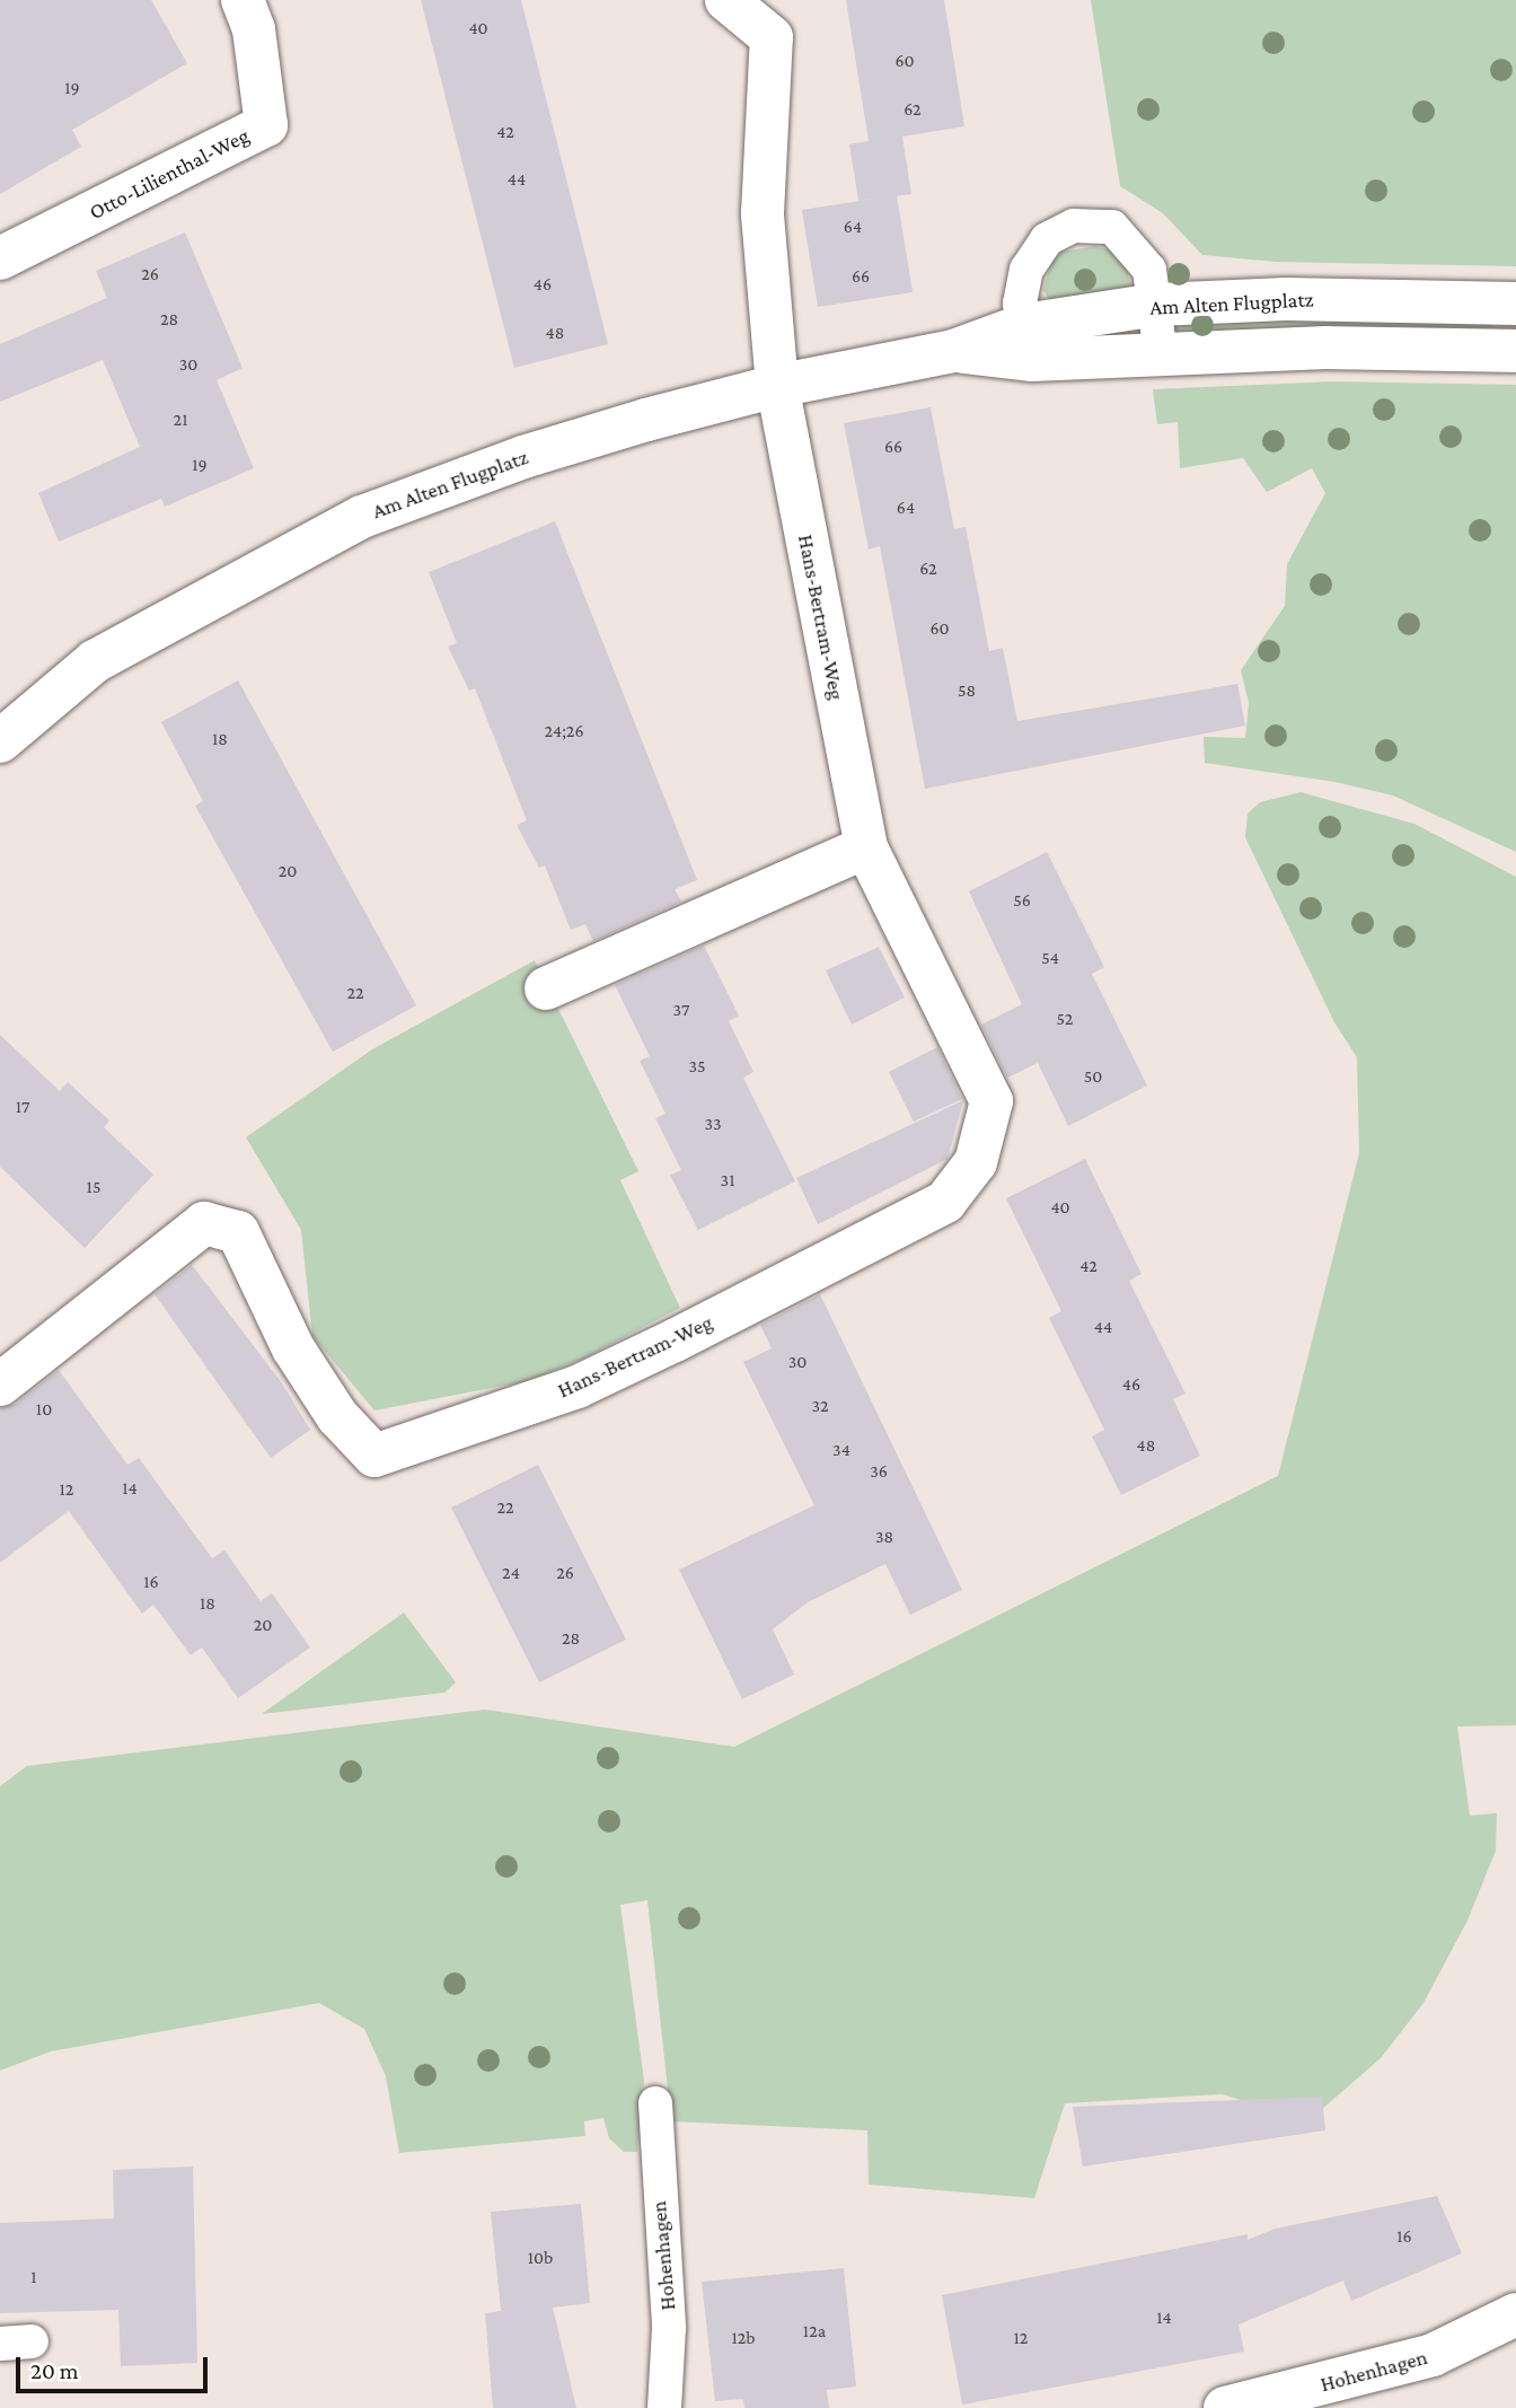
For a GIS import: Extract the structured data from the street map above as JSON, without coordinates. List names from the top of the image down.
{
  "streets": {
    "street": [
      "Otto-Lilienthal-Weg",
      "Am Alten Flugplatz",
      "Hans-Bertram-Weg",
      "Hohenhagen"
    ]
  },
  "crossings": [
    ["Am Alten Flugplatz", "Hans-Bertram-Weg"]
  ],
  "house_numbers": [
    "40",
    "60",
    "19",
    "62",
    "42",
    "44",
    "64",
    "26",
    "66",
    "46",
    "28",
    "48",
    "30",
    "21",
    "66",
    "19",
    "64",
    "62",
    "60",
    "58",
    "24;26",
    "18",
    "20",
    "56",
    "54",
    "22",
    "37",
    "52",
    "35",
    "50",
    "17",
    "33",
    "31",
    "15",
    "40",
    "42",
    "44",
    "30",
    "46",
    "32",
    "10",
    "48",
    "34",
    "36",
    "14",
    "12",
    "22",
    "38",
    "24",
    "26",
    "16",
    "18",
    "20",
    "28",
    "16",
    "10b",
    "1",
    "14",
    "12a",
    "12b",
    "12"
  ],
  "scale_bar": "20 m"
}
